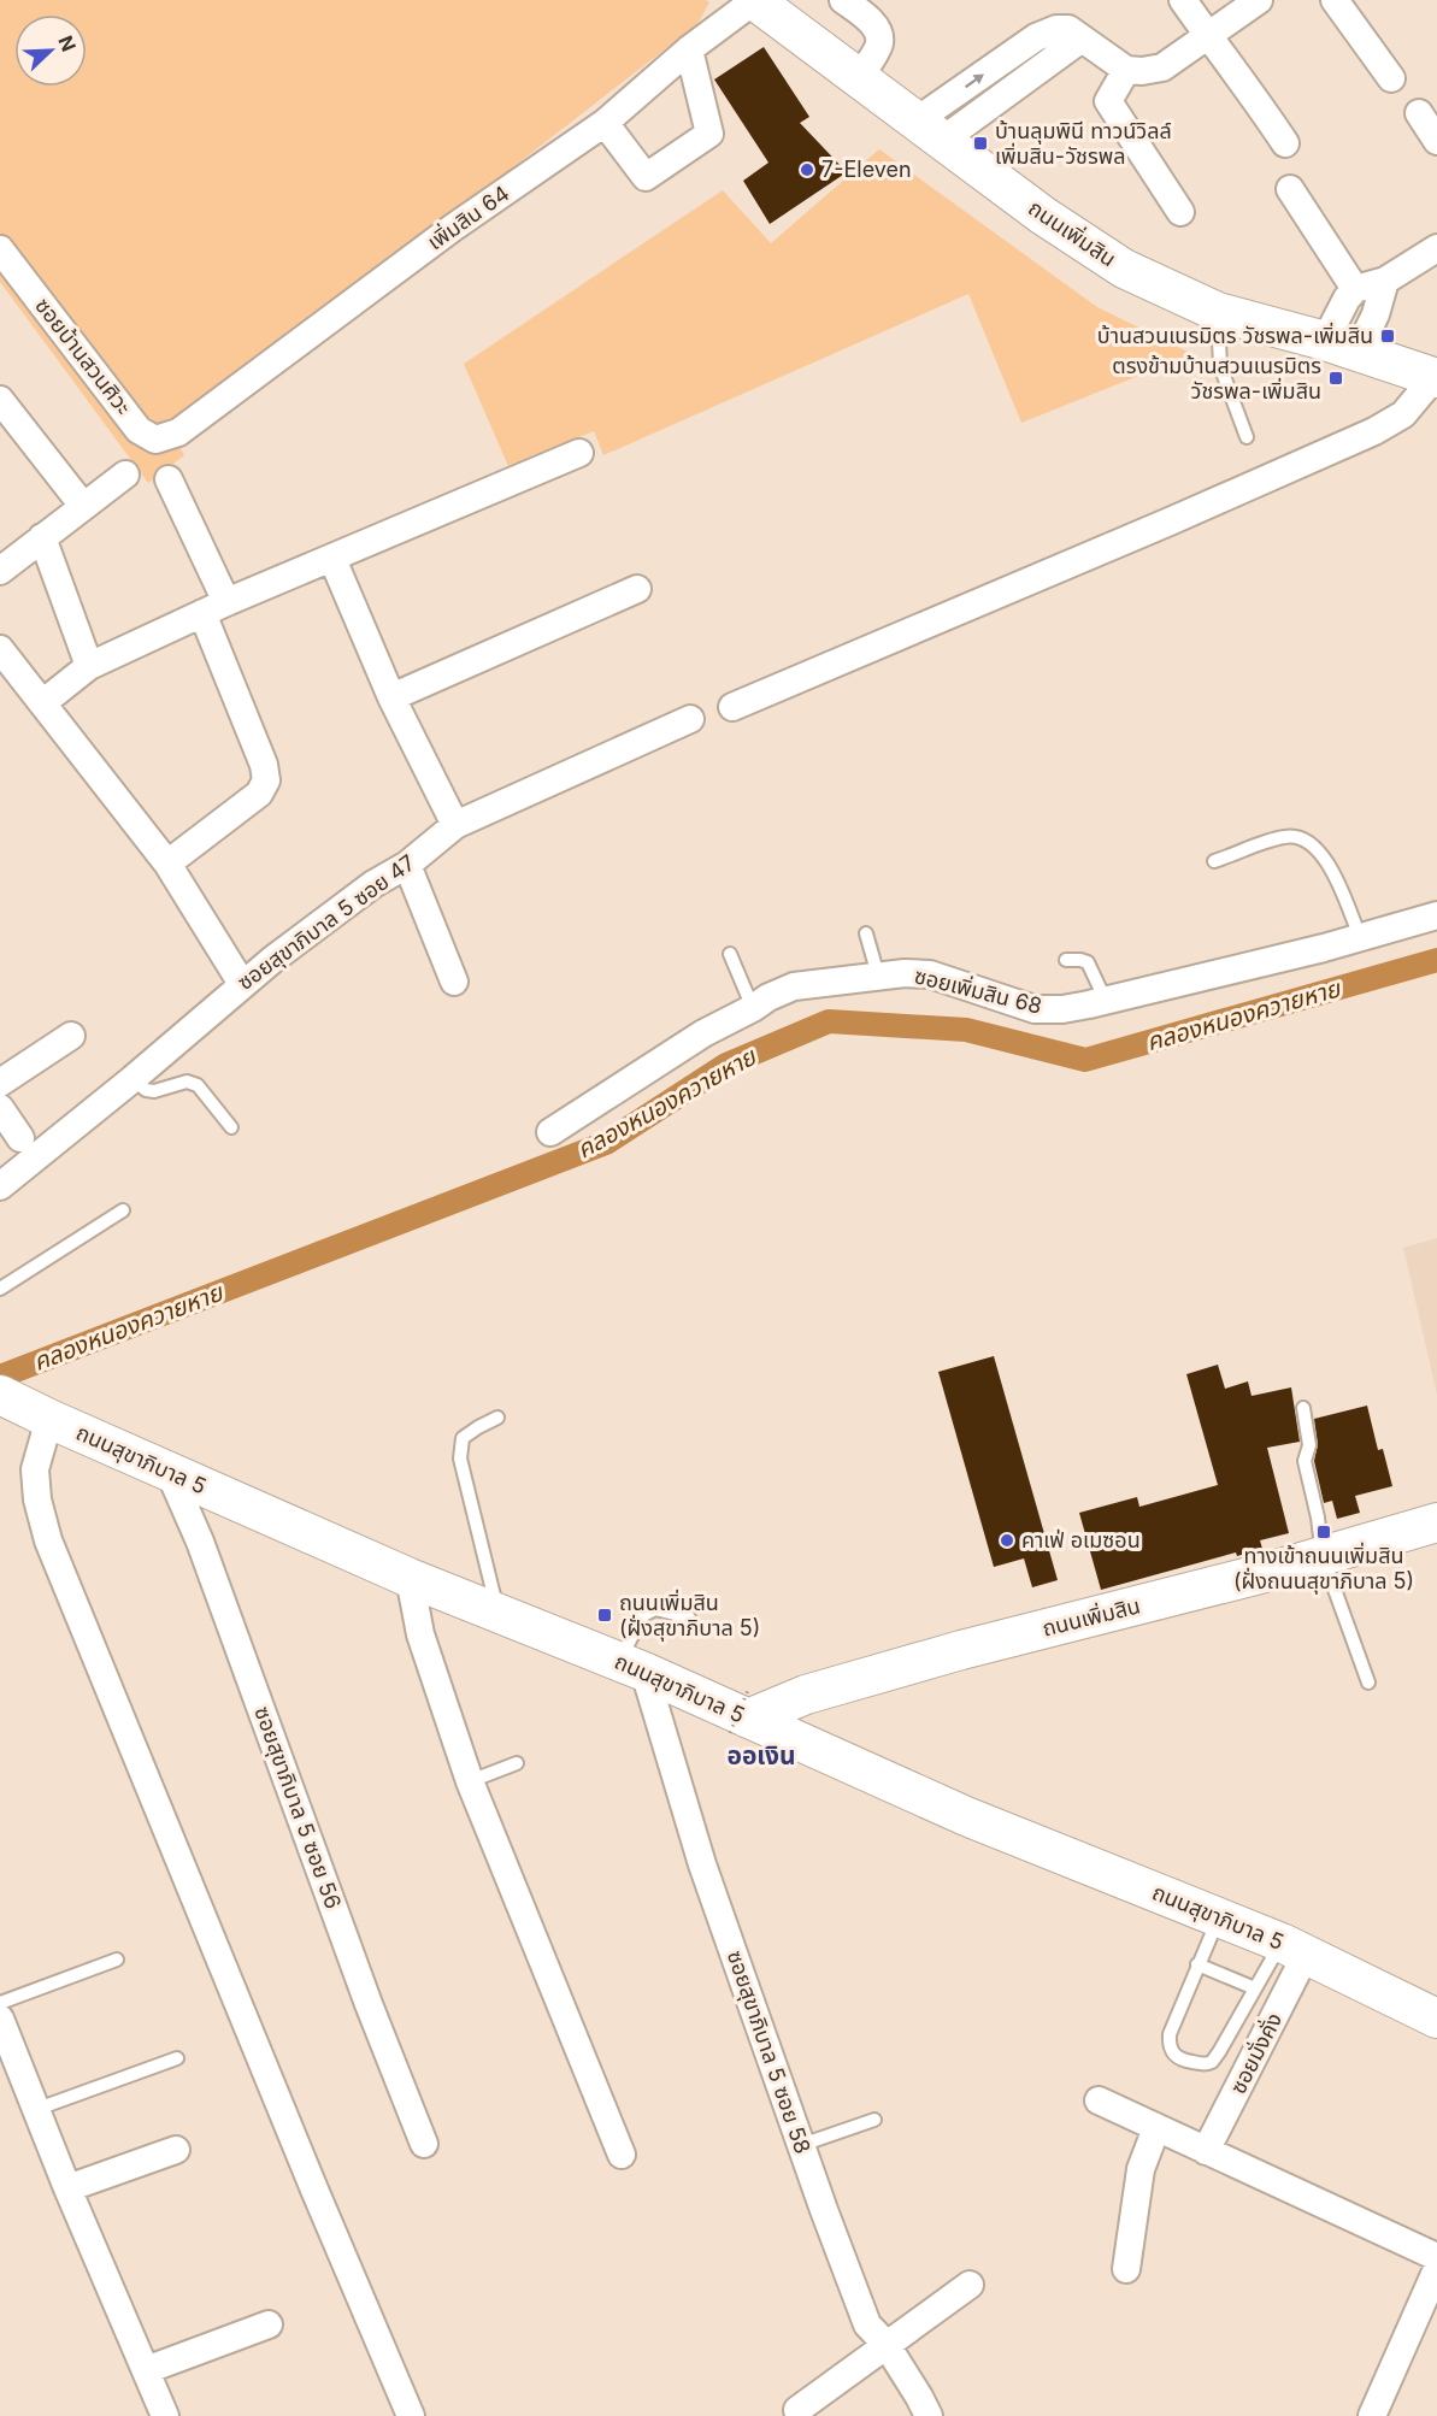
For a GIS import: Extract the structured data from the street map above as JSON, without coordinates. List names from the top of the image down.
{
  "streets": {
    "main road": ["ถนนเพิ่มสิน", "ถนนสุขาภิบาล 5"],
    "street": [
      "เพิ่มสิน 64",
      "ซอยบ้านสวนศิวะ",
      "ซอยสุขาภิบาล 5 ซอย 47",
      "ซอยเพิ่มสิน 68",
      "ซอยสุขาภิบาล 5 ซอย 56",
      "ซอยสุขาภิบาล 5 ซอย 58",
      "ซอยมั่งคั่ง"
    ]
  },
  "crossings": [
    ["เพิ่มสิน 64", "ถนนเพิ่มสิน"],
    ["เพิ่มสิน 64", "ซอยบ้านสวนศิวะ"],
    ["ถนนเพิ่มสิน", "ถนนสุขาภิบาล 5"],
    ["ถนนสุขาภิบาล 5", "ซอยสุขาภิบาล 5 ซอย 56"],
    ["ถนนสุขาภิบาล 5", "ซอยสุขาภิบาล 5 ซอย 58"],
    ["ถนนสุขาภิบาล 5", "ซอยมั่งคั่ง"]
  ],
  "districts": ["ออเงิน"],
  "water": ["คลองหนองควายหาย"],
  "places": {
    "transit": [
      "บ้านลุมพินี ทาวน์วิลล์ เพิ่มสิน-วัชรพล",
      "บ้านสวนเนรมิตร วัชรพล-เพิ่มสิน",
      "ตรงข้ามบ้านสวนเนรมิตร วัชรพล-เพิ่มสิน",
      "ทางเข้าถนนเพิ่มสิน (ฝั่งถนนสุขาภิบาล 5)",
      "ถนนเพิ่มสิน (ฝั่งสุขาภิบาล 5)"
    ],
    "other": ["7-Eleven", "คาเฟ่ อเมซอน"]
  },
  "north": "top right"
}
